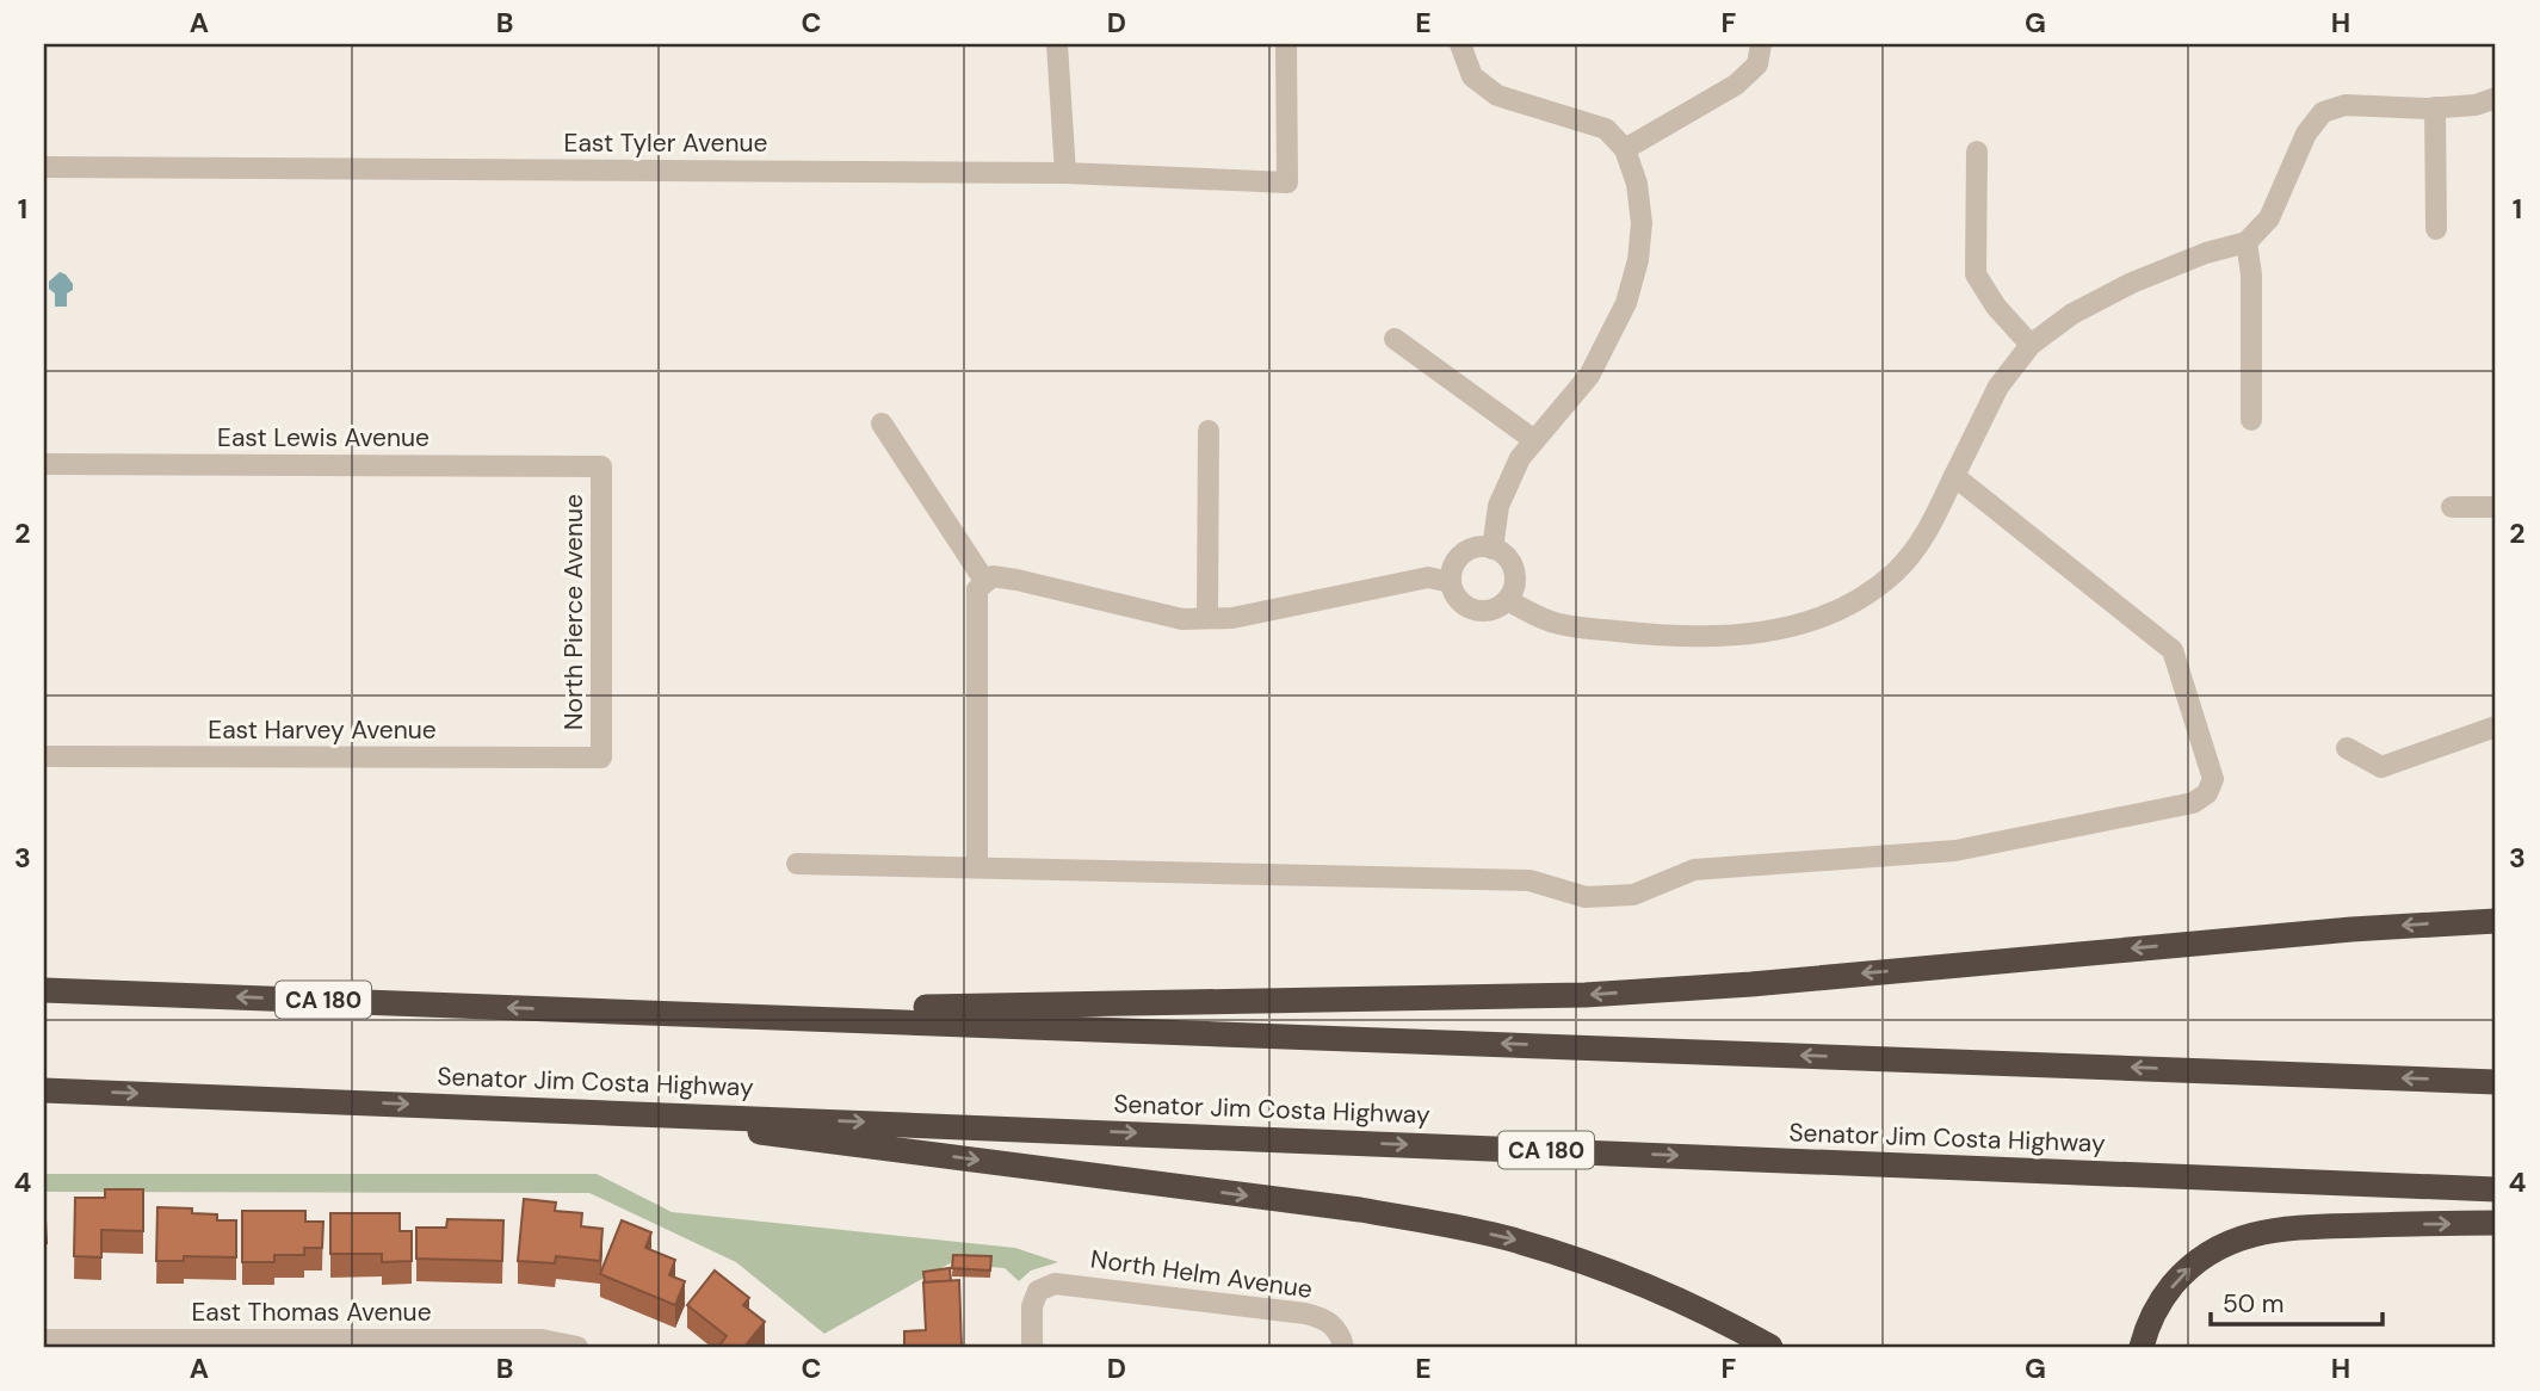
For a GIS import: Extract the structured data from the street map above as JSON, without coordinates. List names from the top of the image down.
{
  "streets": {
    "highway": ["CA 180", "Senator Jim Costa Highway"],
    "street": [
      "East Tyler Avenue",
      "East Lewis Avenue",
      "North Pierce Avenue",
      "East Harvey Avenue",
      "North Helm Avenue",
      "East Thomas Avenue"
    ]
  },
  "crossings": [
    ["East Lewis Avenue", "North Pierce Avenue"],
    ["North Pierce Avenue", "East Harvey Avenue"]
  ],
  "scale_bar": "50 m",
  "grid": {
    "columns": [
      "A",
      "B",
      "C",
      "D",
      "E",
      "F",
      "G",
      "H"
    ],
    "rows": [
      "1",
      "2",
      "3",
      "4"
    ]
  }
}
